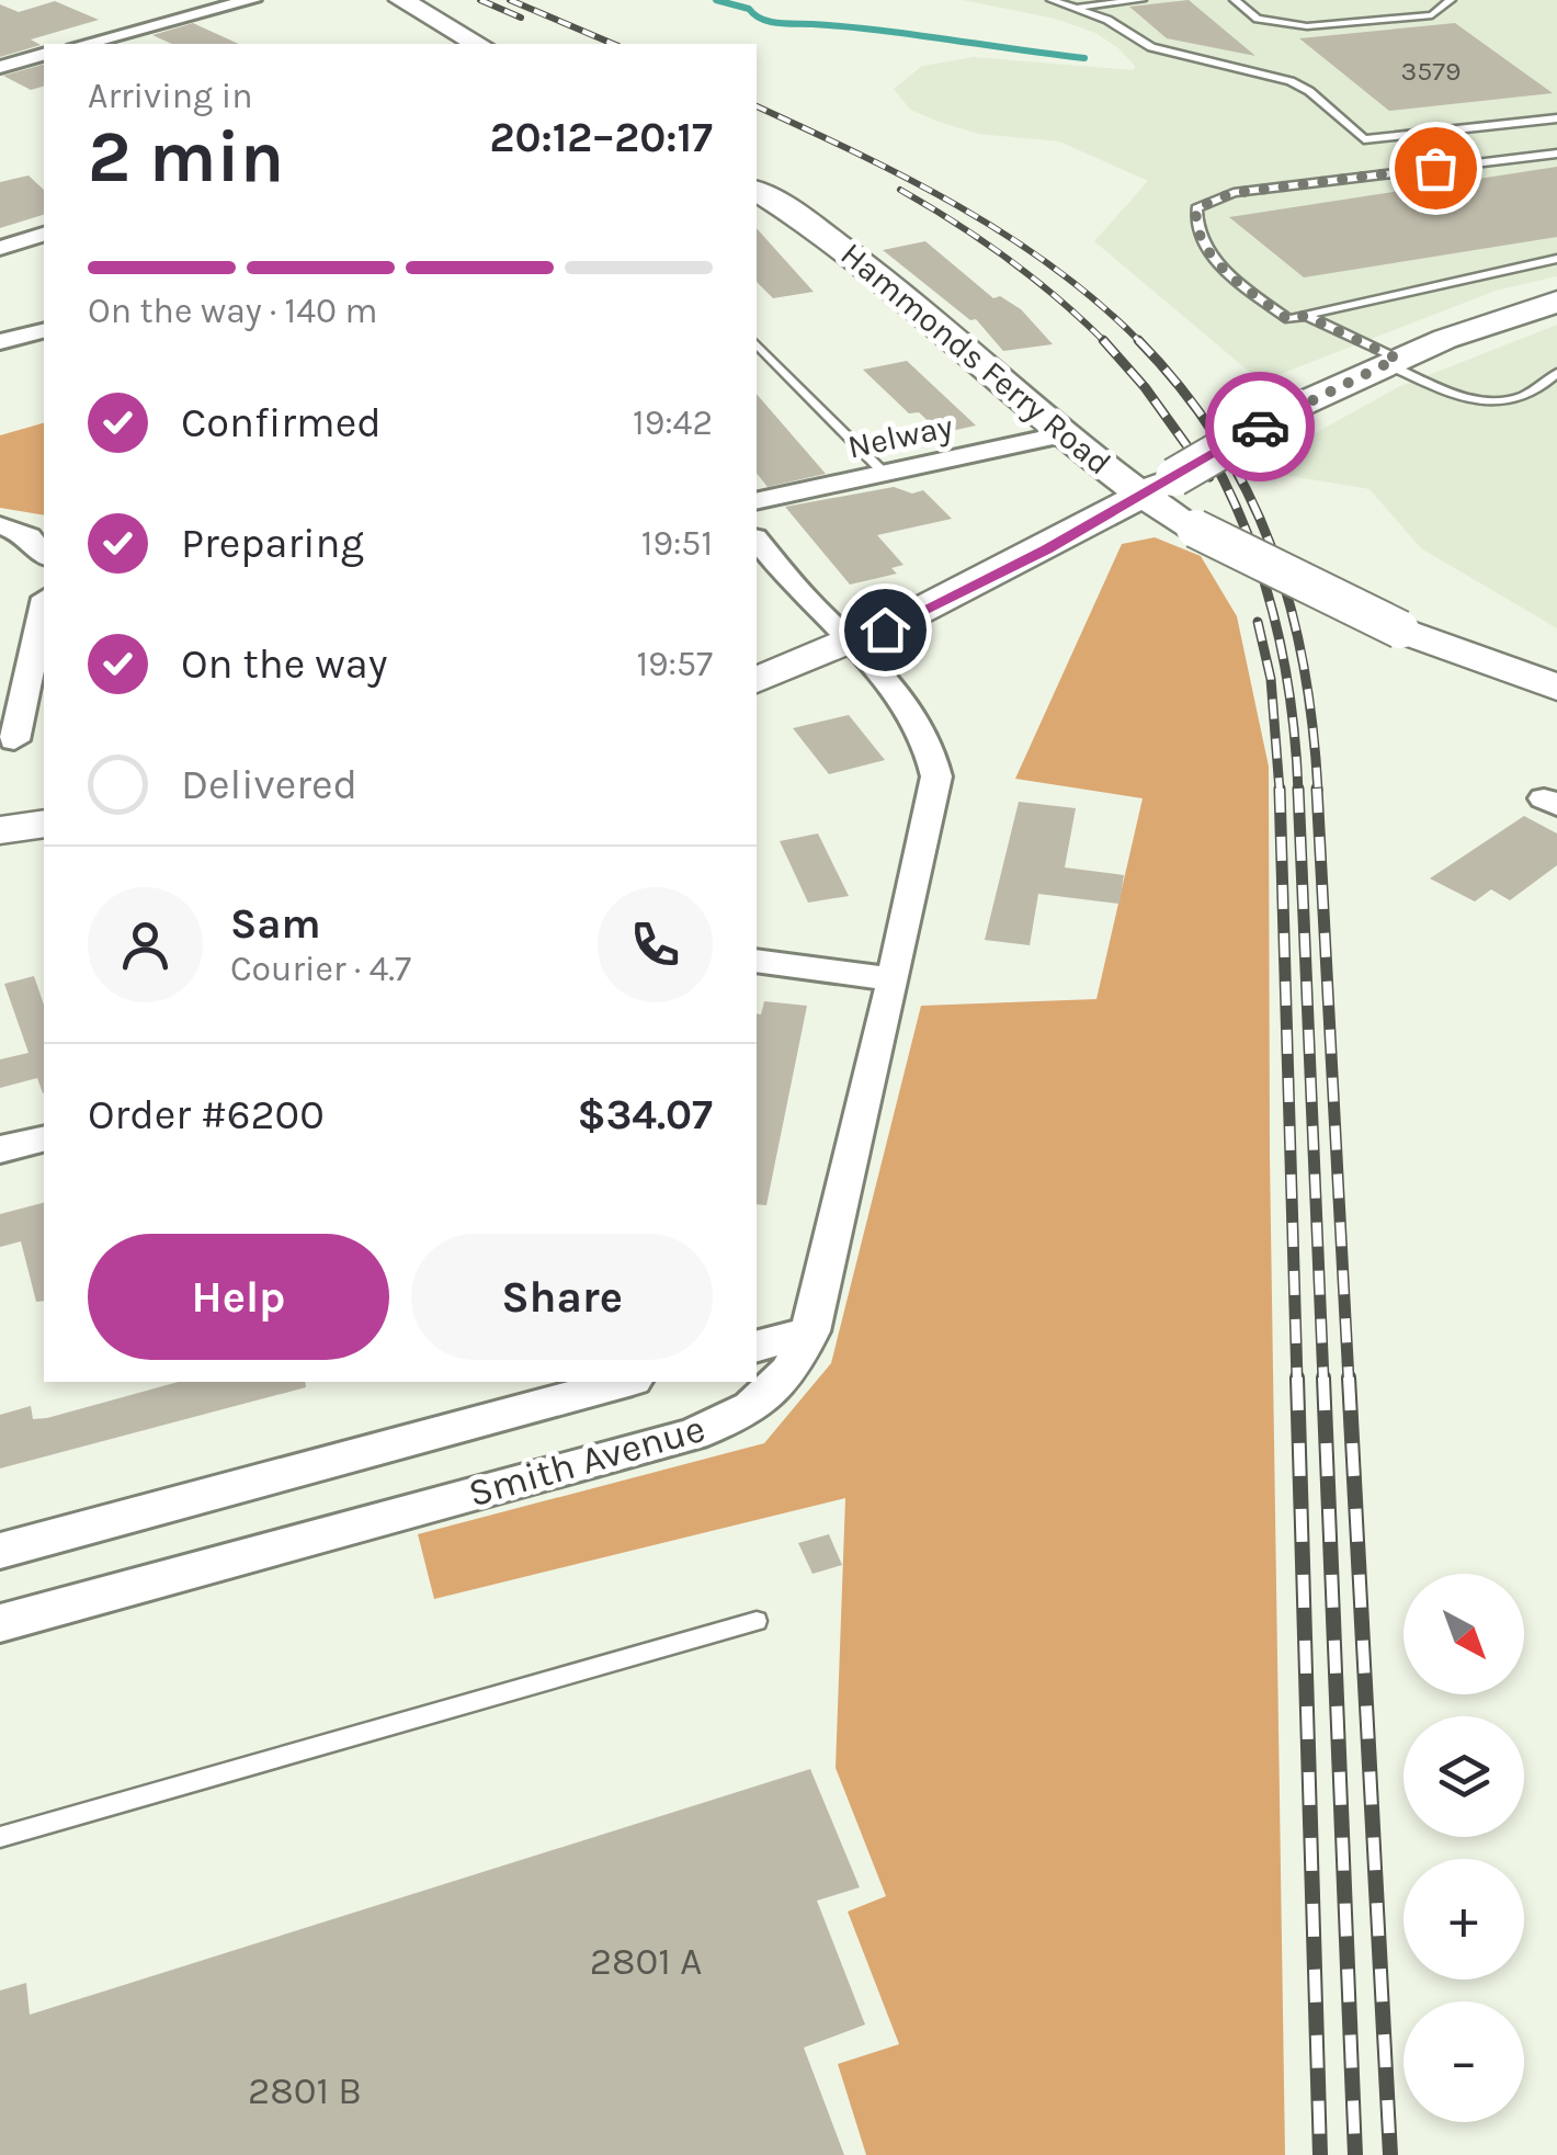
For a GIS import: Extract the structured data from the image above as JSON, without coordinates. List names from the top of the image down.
{
  "streets": {
    "street": ["Hammonds Ferry Road", "Nelway", "Smith Avenue"]
  },
  "crossings": [
    ["Hammonds Ferry Road", "Nelway"]
  ],
  "house_numbers": ["3579", "2801 A", "2801 B"],
  "north": "bottom right",
  "page": {
    "heading": ["2 min", "Arriving in", "20:12–20:17"],
    "panel": [
      "Sam",
      "Courier · 4.7",
      "Order #6200",
      "$34.07"
    ],
    "bar": "On the way · 140 m",
    "list": [
      ["Confirmed", "19:42"],
      ["Preparing", "19:51"],
      ["On the way", "19:57"],
      "Delivered"
    ],
    "buttons": ["Help", "Share"],
    "map_buttons": ["+", "−"]
  }
}
